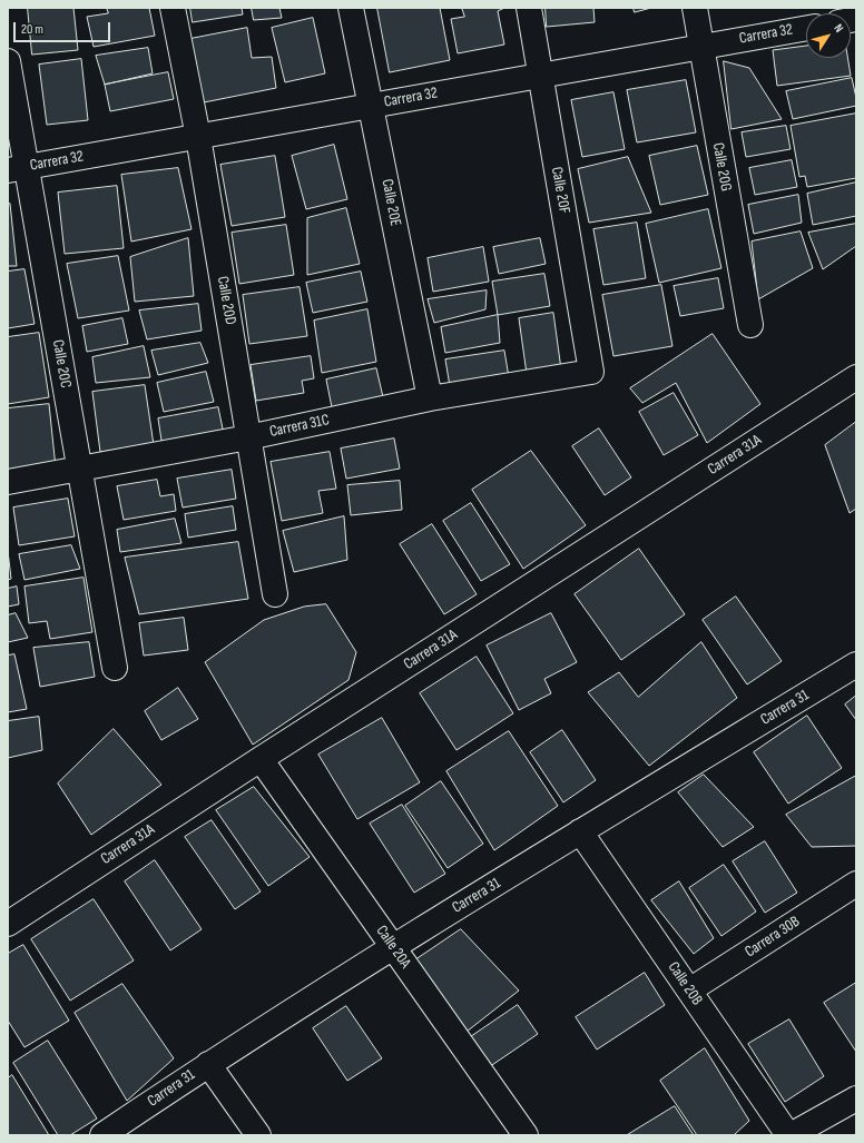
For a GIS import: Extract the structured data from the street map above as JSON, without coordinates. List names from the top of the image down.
{
  "streets": {
    "street": [
      "Carrera 32",
      "Calle 20G",
      "Calle 20F",
      "Calle 20E",
      "Calle 20D",
      "Calle 20C",
      "Carrera 31C",
      "Carrera 31A",
      "Carrera 31",
      "Carrera 30B",
      "Calle 20A",
      "Calle 20B"
    ]
  },
  "crossings": [
    ["Carrera 32", "Calle 20G"],
    ["Carrera 32", "Calle 20F"],
    ["Carrera 32", "Calle 20E"],
    ["Carrera 32", "Calle 20D"],
    ["Carrera 32", "Calle 20C"],
    ["Calle 20F", "Carrera 31C"],
    ["Calle 20E", "Carrera 31C"],
    ["Calle 20D", "Carrera 31C"],
    ["Calle 20C", "Carrera 31C"],
    ["Carrera 31A", "Calle 20A"],
    ["Carrera 31", "Calle 20A"],
    ["Carrera 31", "Calle 20B"],
    ["Carrera 30B", "Calle 20B"]
  ],
  "scale_bar": "20 m",
  "north": "top right"
}
